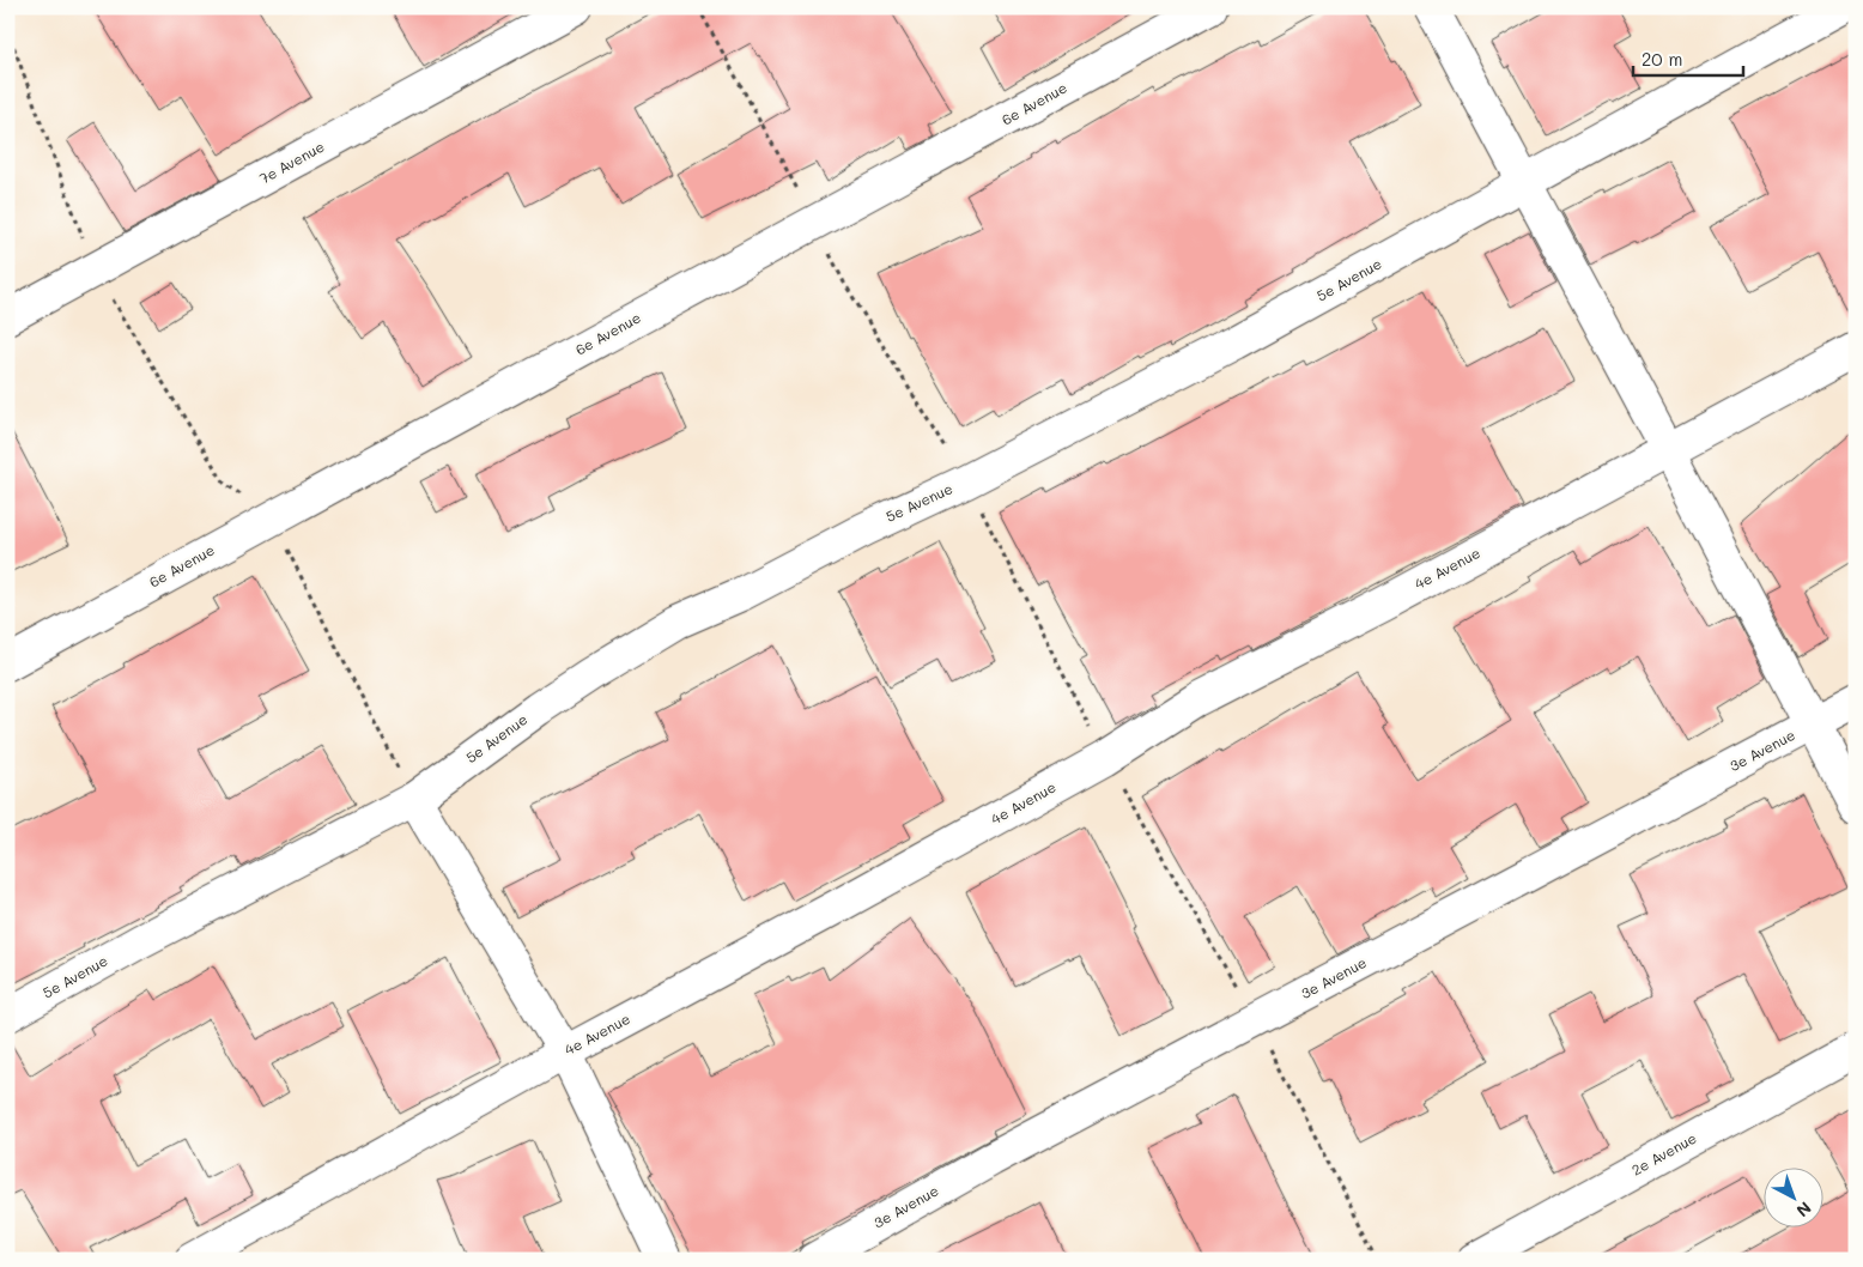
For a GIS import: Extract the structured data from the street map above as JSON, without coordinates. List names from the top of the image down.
{
  "streets": {
    "street": [
      "6e Avenue",
      "7e Avenue",
      "5e Avenue",
      "4e Avenue",
      "3e Avenue",
      "2e Avenue"
    ]
  },
  "scale_bar": "20 m",
  "north": "bottom right"
}
